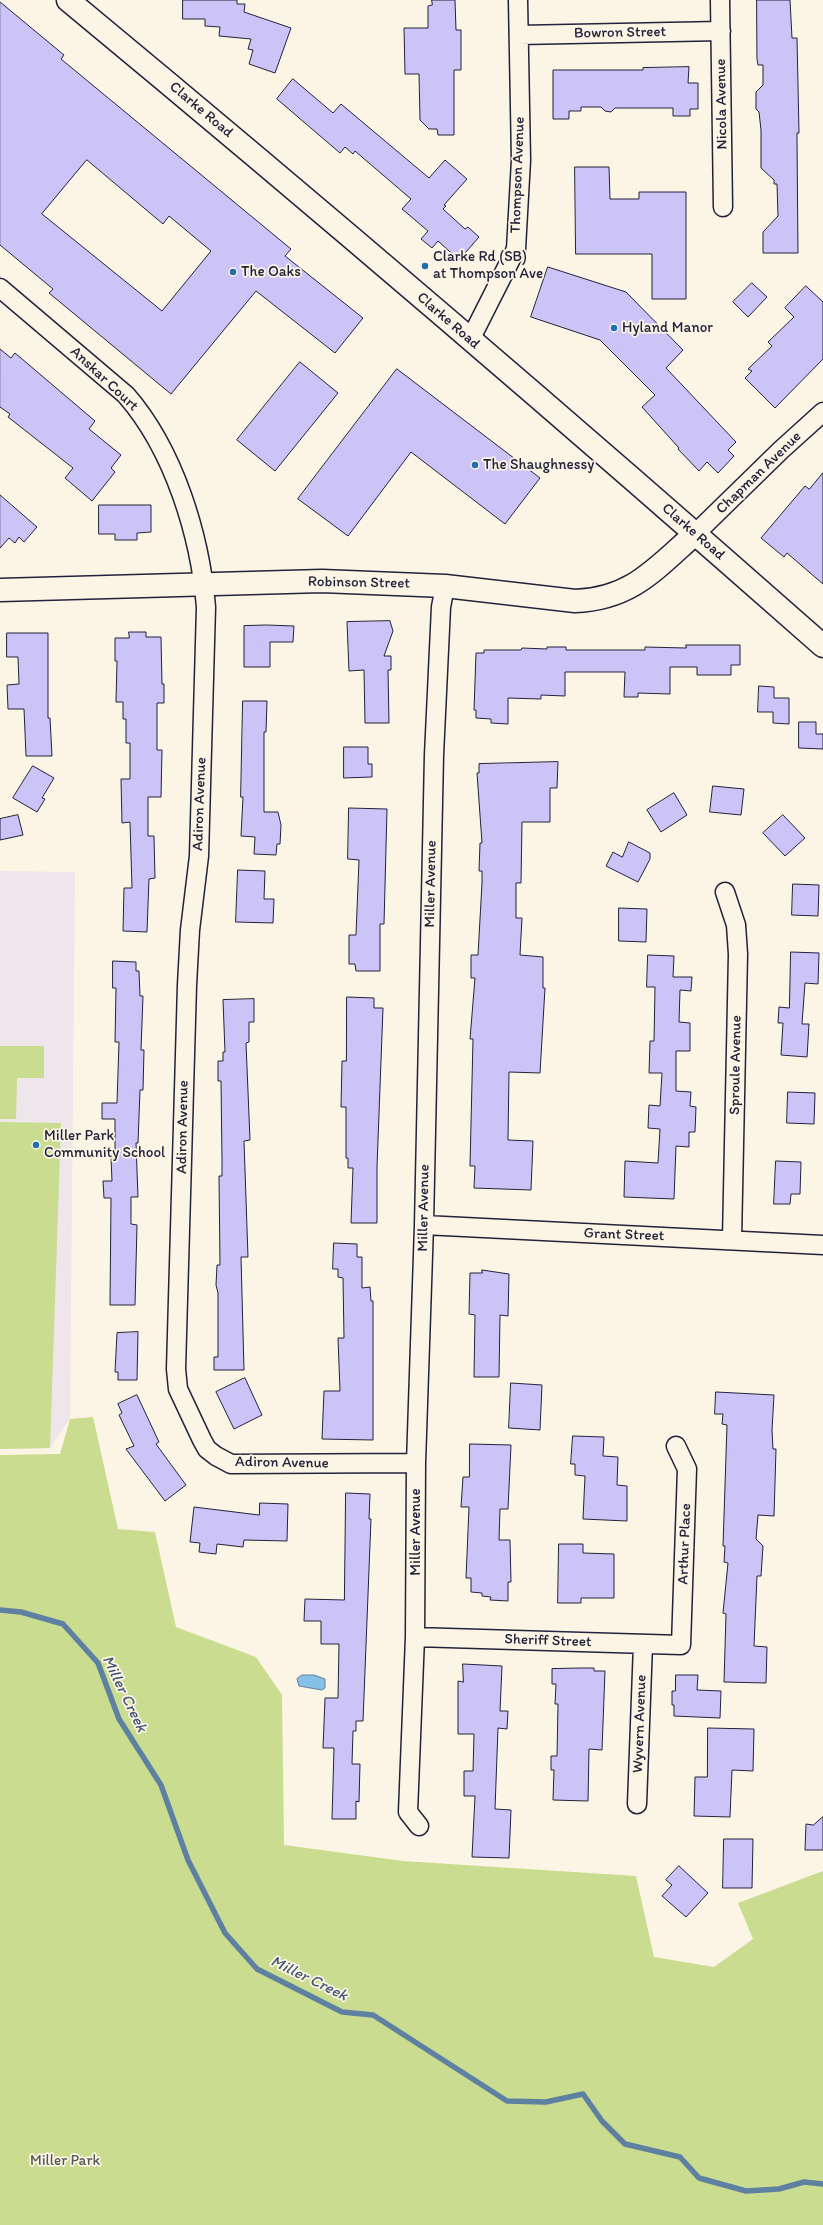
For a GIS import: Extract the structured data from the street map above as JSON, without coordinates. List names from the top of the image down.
{
  "streets": {
    "main road": ["Clarke Road", "Robinson Street"],
    "street": [
      "Bowron Street",
      "Nicola Avenue",
      "Thompson Avenue",
      "Anskar Court",
      "Chapman Avenue",
      "Adiron Avenue",
      "Miller Avenue",
      "Sproule Avenue",
      "Grant Street",
      "Arthur Place",
      "Sheriff Street",
      "Wyvern Avenue"
    ]
  },
  "crossings": [
    ["Bowron Street", "Nicola Avenue"],
    ["Bowron Street", "Thompson Avenue"],
    ["Clarke Road", "Thompson Avenue"],
    ["Clarke Road", "Chapman Avenue"],
    ["Clarke Road", "Robinson Street"],
    ["Anskar Court", "Robinson Street"],
    ["Anskar Court", "Adiron Avenue"],
    ["Chapman Avenue", "Robinson Street"],
    ["Robinson Street", "Adiron Avenue"],
    ["Robinson Street", "Miller Avenue"],
    ["Adiron Avenue", "Miller Avenue"],
    ["Miller Avenue", "Grant Street"],
    ["Miller Avenue", "Sheriff Street"],
    ["Sproule Avenue", "Grant Street"],
    ["Arthur Place", "Sheriff Street"],
    ["Sheriff Street", "Wyvern Avenue"]
  ],
  "water": ["Miller Creek"],
  "parks": ["Miller Park"],
  "places": [
    "Clarke Rd (SB) at Thompson Ave",
    "The Oaks",
    "Hyland Manor",
    "The Shaughnessy",
    "Miller Park Community School"
  ]
}
